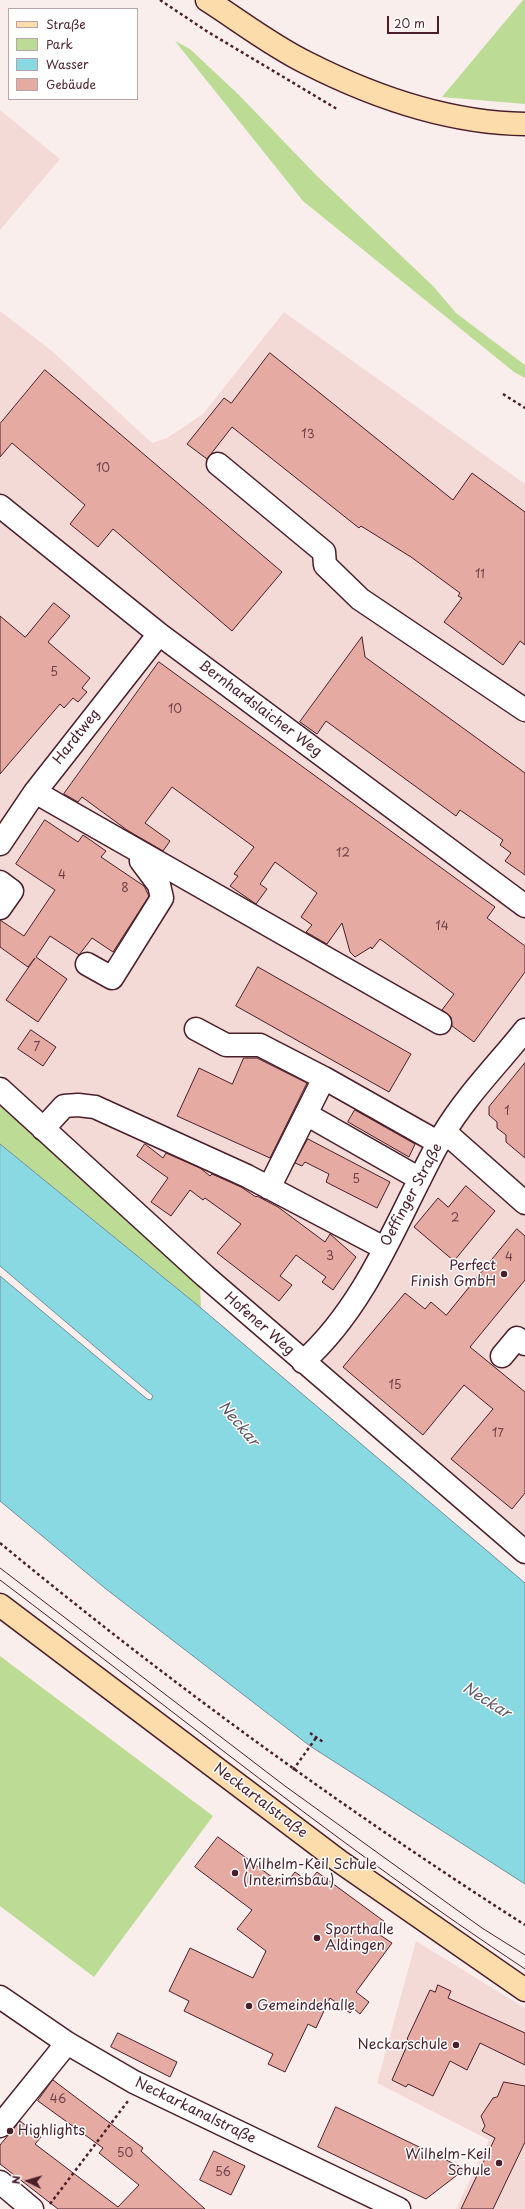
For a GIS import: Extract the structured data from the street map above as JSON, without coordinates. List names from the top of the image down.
{
  "streets": {
    "main road": ["Neckartalstraße"],
    "street": [
      "Bernhardslaicher Weg",
      "Hardtweg",
      "Oeffinger Straße",
      "Hofener Weg",
      "Neckarkanalstraße"
    ]
  },
  "crossings": [
    ["Bernhardslaicher Weg", "Hardtweg"],
    ["Oeffinger Straße", "Hofener Weg"]
  ],
  "water": ["Neckar"],
  "places": [
    "Perfect Finish GmbH",
    "Wilhelm-Keil Schule (Interimsbau)",
    "Sporthalle Aldingen",
    "Gemeindehalle",
    "Neckarschule",
    "Highlights",
    "Wilhelm-Keil Schule"
  ],
  "house_numbers": [
    "13",
    "10",
    "11",
    "5",
    "10",
    "12",
    "4",
    "8",
    "14",
    "7",
    "1",
    "5",
    "2",
    "3",
    "4",
    "15",
    "17",
    "46",
    "50",
    "56"
  ],
  "legend": [
    "Straße",
    "Park",
    "Wasser",
    "Gebäude"
  ],
  "scale_bar": "20 m",
  "north": "left"
}
